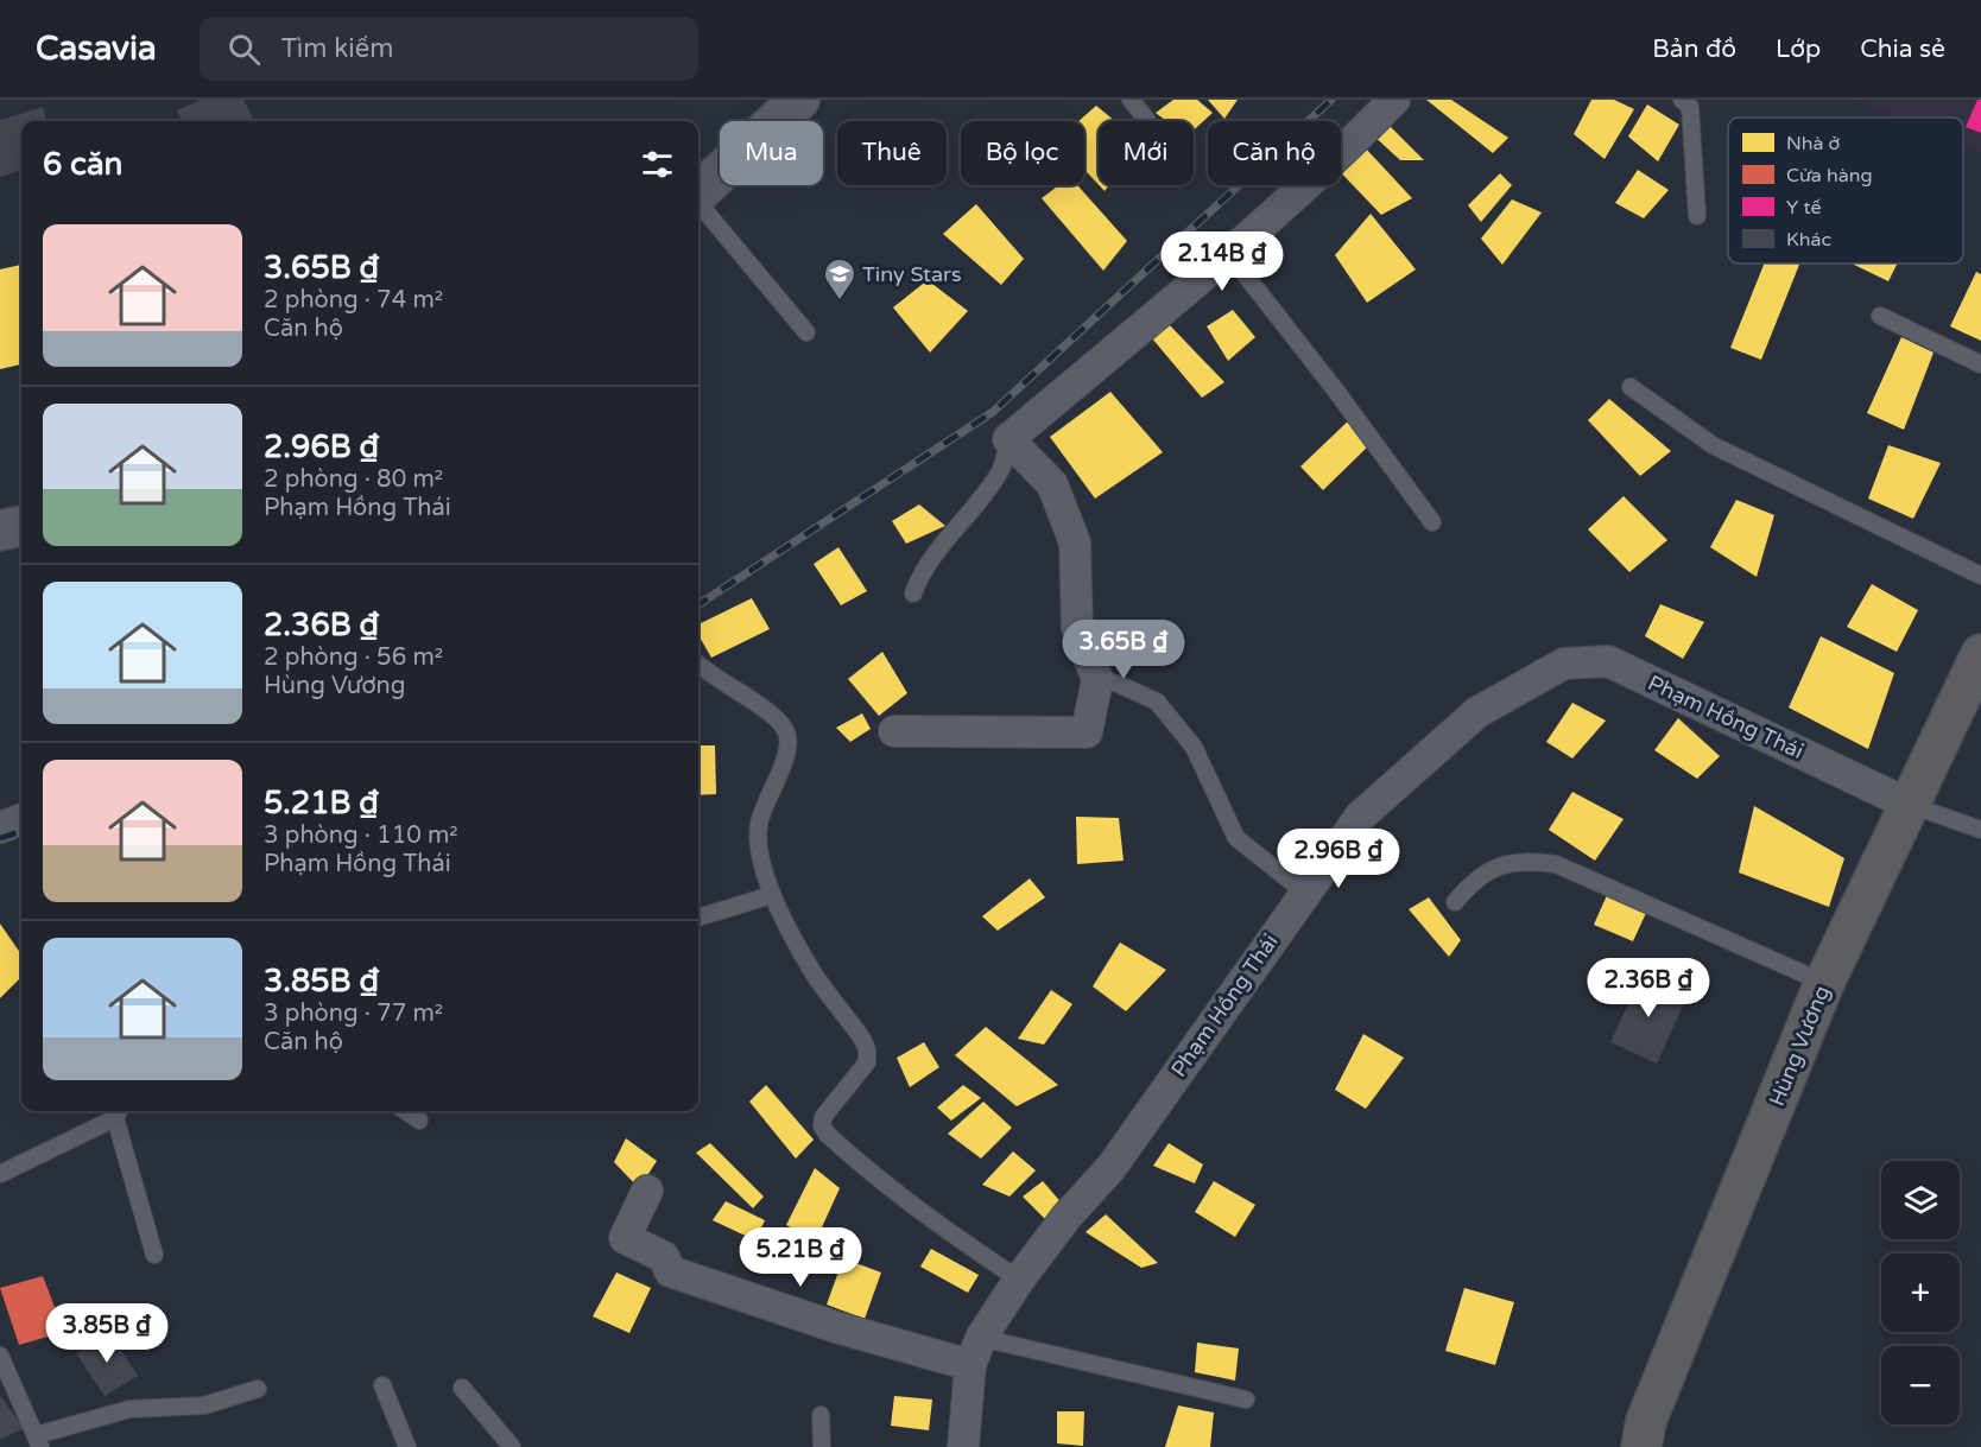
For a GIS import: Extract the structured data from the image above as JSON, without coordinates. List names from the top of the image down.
{
  "streets": {
    "highway": ["Hùng Vương"],
    "street": ["Phạm Hồng Thái"]
  },
  "crossings": [
    ["Phạm Hồng Thái", "Hùng Vương"]
  ],
  "places": {
    "school or university": ["Tiny Stars"]
  },
  "legend": [
    "Nhà ở",
    "Cửa hàng",
    "Y tế",
    "Khác"
  ],
  "page": {
    "header": "Casavia",
    "search": "Tìm kiếm",
    "nav": ["Bản đồ", "Lớp", "Chia sẻ"],
    "chip": [
      "Mua",
      "Thuê",
      "Bộ lọc",
      "Mới",
      "Căn hộ"
    ],
    "heading": "6 căn",
    "list": [
      {
        "name": "3.65B ₫",
        "note": "2 phòng · 74 m² · Căn hộ"
      },
      {
        "name": "2.96B ₫",
        "note": "2 phòng · 80 m² · Phạm Hồng Thái"
      },
      {
        "name": "2.36B ₫",
        "note": "2 phòng · 56 m² · Hùng Vương"
      },
      {
        "name": "5.21B ₫",
        "note": "3 phòng · 110 m² · Phạm Hồng Thái"
      },
      {
        "name": "3.85B ₫",
        "note": "3 phòng · 77 m² · Căn hộ"
      }
    ],
    "price": [
      "2.14B ₫",
      "3.65B ₫",
      "2.96B ₫",
      "2.36B ₫",
      "5.21B ₫",
      "3.85B ₫"
    ],
    "map_buttons": ["+", "−"]
  }
}
